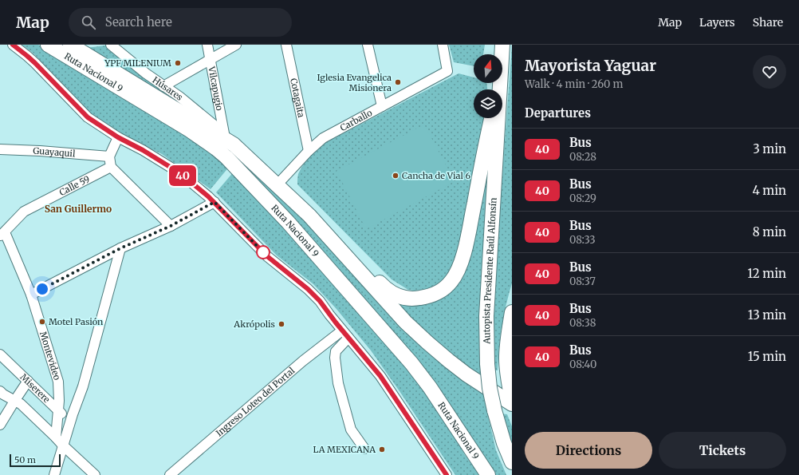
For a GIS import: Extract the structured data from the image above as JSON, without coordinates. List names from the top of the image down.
{
  "streets": {
    "highway": ["Ruta Nacional 9", "Autopista Presidente Raúl Alfonsín"],
    "street": [
      "Húsares",
      "Vilcapugio",
      "Cotagaita",
      "Carballo",
      "Guayaquil",
      "Calle 59",
      "Montevideo",
      "Miserere",
      "Ingreso Loteo del Portal"
    ]
  },
  "crossings": [
    ["Ruta Nacional 9", "Húsares"],
    ["Ruta Nacional 9", "Carballo"],
    ["Húsares", "Vilcapugio"],
    ["Cotagaita", "Carballo"],
    ["Calle 59", "Montevideo"],
    ["Montevideo", "Miserere"]
  ],
  "districts": ["San Guillermo"],
  "places": [
    "YPF MILENIUM",
    "Iglesia Evangelica Misionera",
    "Cancha de Vial 6",
    "Motel Pasión",
    "Akrópolis",
    "LA MEXICANA"
  ],
  "lines": ["bus line 40"],
  "scale_bar": "50 m",
  "north": "top",
  "page": {
    "header": "Map",
    "search": "Search here",
    "nav": ["Map", "Layers", "Share"],
    "on_map": "40",
    "heading": [
      ["Mayorista Yaguar", "Walk · 4 min · 260 m"],
      "Departures"
    ],
    "list": [
      {
        "mark": "40",
        "name": "Bus",
        "note": "08:28",
        "value": "3 min"
      },
      {
        "mark": "40",
        "name": "Bus",
        "note": "08:29",
        "value": "4 min"
      },
      {
        "mark": "40",
        "name": "Bus",
        "note": "08:33",
        "value": "8 min"
      },
      {
        "mark": "40",
        "name": "Bus",
        "note": "08:37",
        "value": "12 min"
      },
      {
        "mark": "40",
        "name": "Bus",
        "note": "08:38",
        "value": "13 min"
      },
      {
        "mark": "40",
        "name": "Bus",
        "note": "08:40",
        "value": "15 min"
      }
    ],
    "buttons": ["Directions", "Tickets"],
    "scale": "50 m"
  }
}
